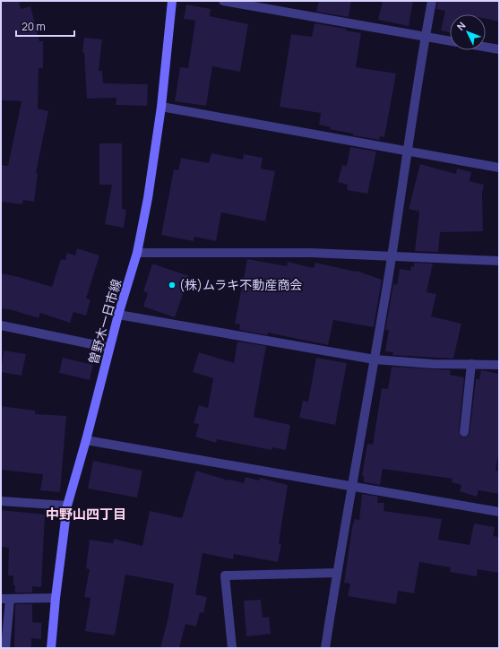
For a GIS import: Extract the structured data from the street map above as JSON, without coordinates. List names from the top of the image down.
{
  "streets": {
    "main road": ["曽野木一日市線"]
  },
  "districts": ["中野山四丁目"],
  "places": ["(株)ムラキ不動産商会"],
  "scale_bar": "20 m",
  "north": "top left"
}
